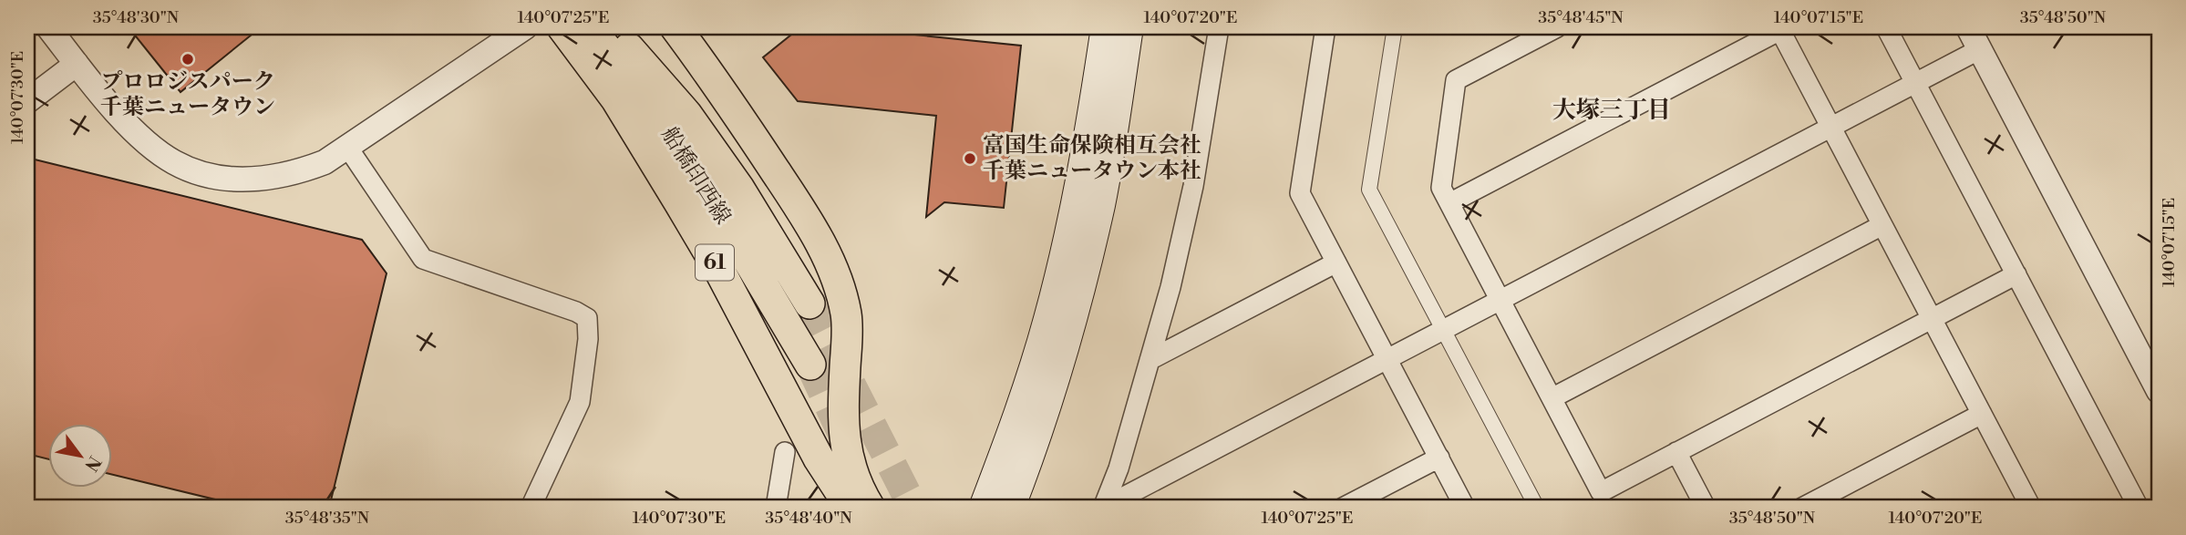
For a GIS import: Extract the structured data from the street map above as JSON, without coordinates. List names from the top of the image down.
{
  "streets": {
    "main road": ["船橋印西線", "61"]
  },
  "districts": ["大塚三丁目"],
  "places": ["プロロジスパーク 千葉ニュータウン", "富国生命保険相互会社 千葉ニュータウン本社"],
  "north": "bottom right",
  "coordinates": [
    "35°48'30\"N",
    "140°07'25\"E",
    "140°07'20\"E",
    "35°48'45\"N",
    "140°07'15\"E",
    "35°48'50\"N",
    "140°07'30\"E",
    "35°48'35\"N",
    "35°48'40\"N"
  ]
}
